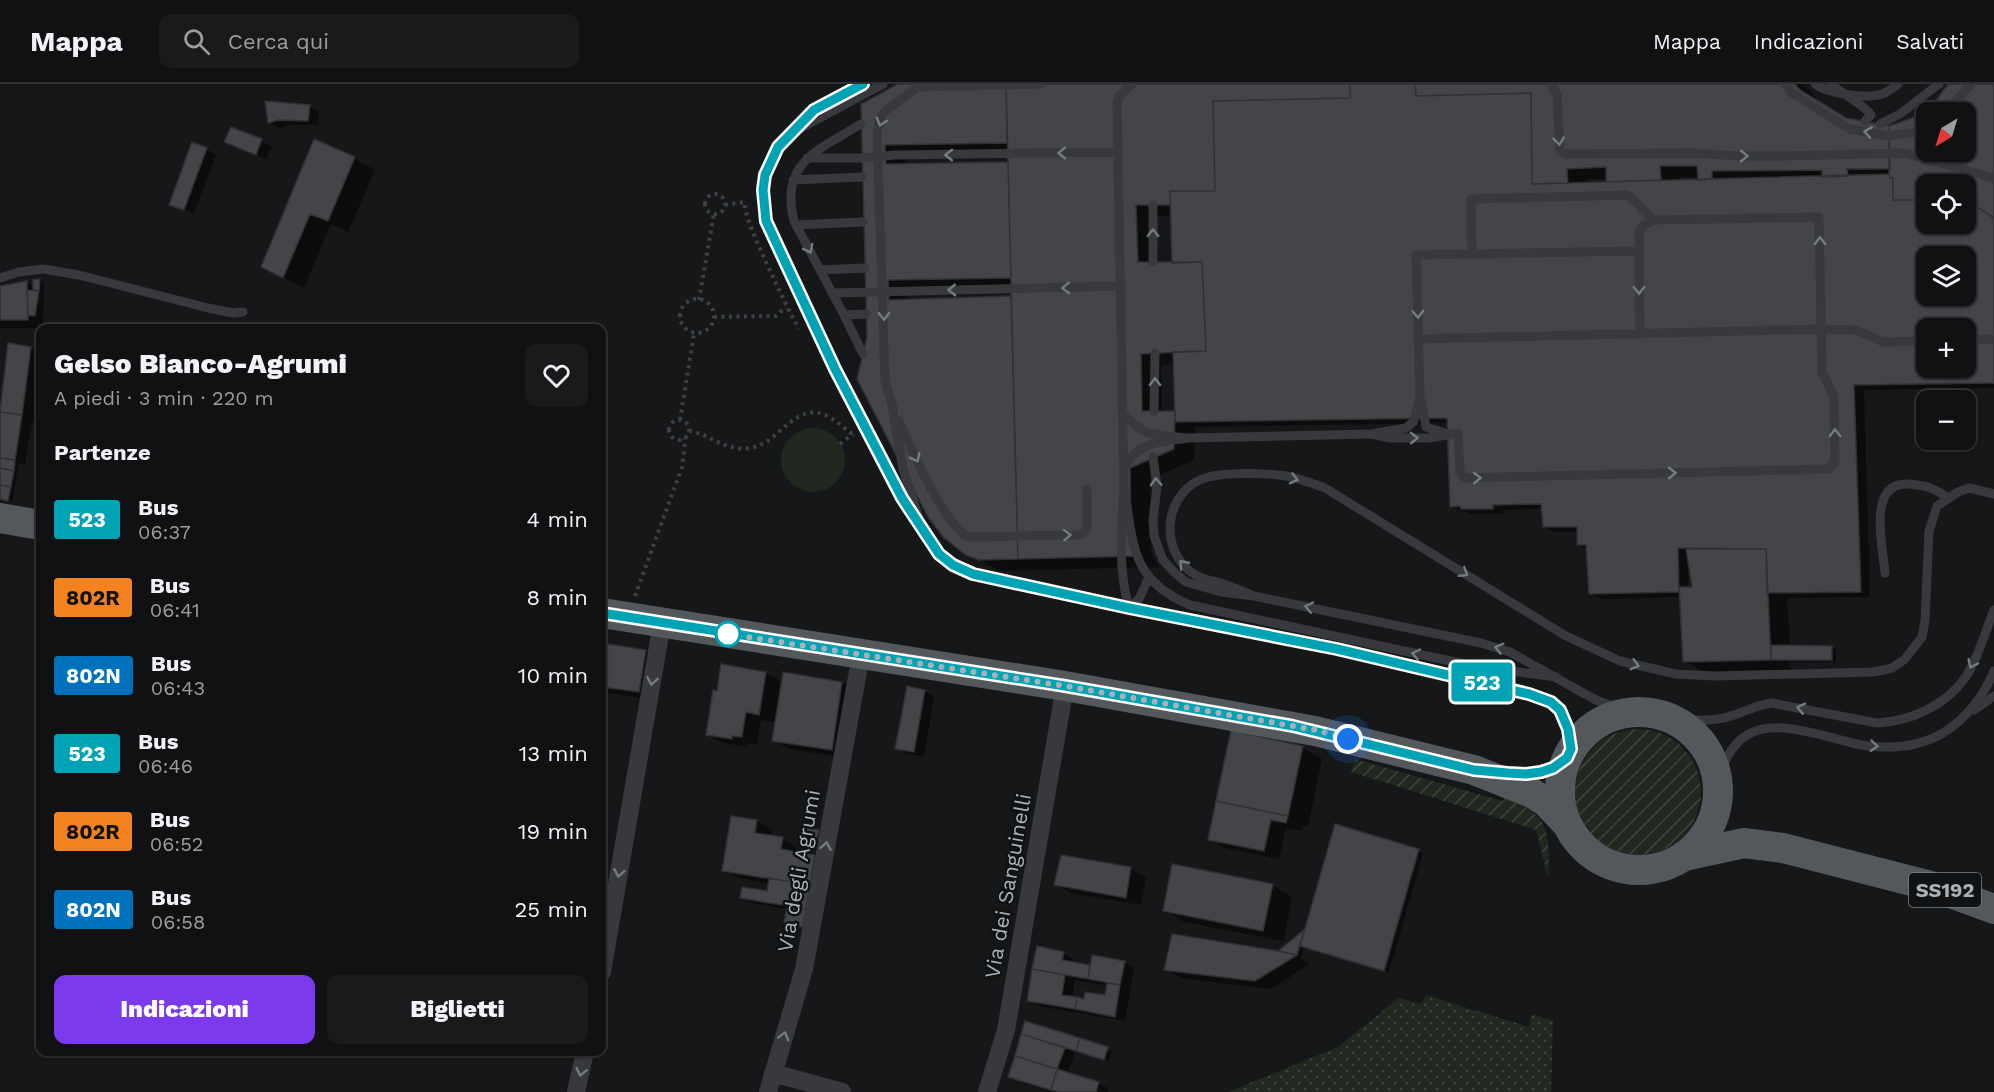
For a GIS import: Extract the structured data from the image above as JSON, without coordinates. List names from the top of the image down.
{
  "streets": {
    "main road": ["SS192"],
    "street": ["Via degli Agrumi", "Via dei Sanguinelli"]
  },
  "one_way": ["Via degli Agrumi"],
  "lines": ["bus line 523"],
  "north": "bottom left",
  "page": {
    "header": "Mappa",
    "search": "Cerca qui",
    "nav": ["Mappa", "Indicazioni", "Salvati"],
    "on_map": "523",
    "map_buttons": ["+", "−"],
    "heading": [
      ["Gelso Bianco-Agrumi", "A piedi · 3 min · 220 m"],
      "Partenze"
    ],
    "list": [
      {
        "mark": "523",
        "name": "Bus",
        "note": "06:37",
        "value": "4 min"
      },
      {
        "mark": "802R",
        "name": "Bus",
        "note": "06:41",
        "value": "8 min"
      },
      {
        "mark": "802N",
        "name": "Bus",
        "note": "06:43",
        "value": "10 min"
      },
      {
        "mark": "523",
        "name": "Bus",
        "note": "06:46",
        "value": "13 min"
      },
      {
        "mark": "802R",
        "name": "Bus",
        "note": "06:52",
        "value": "19 min"
      },
      {
        "mark": "802N",
        "name": "Bus",
        "note": "06:58",
        "value": "25 min"
      }
    ],
    "buttons": ["Indicazioni", "Biglietti"]
  }
}
